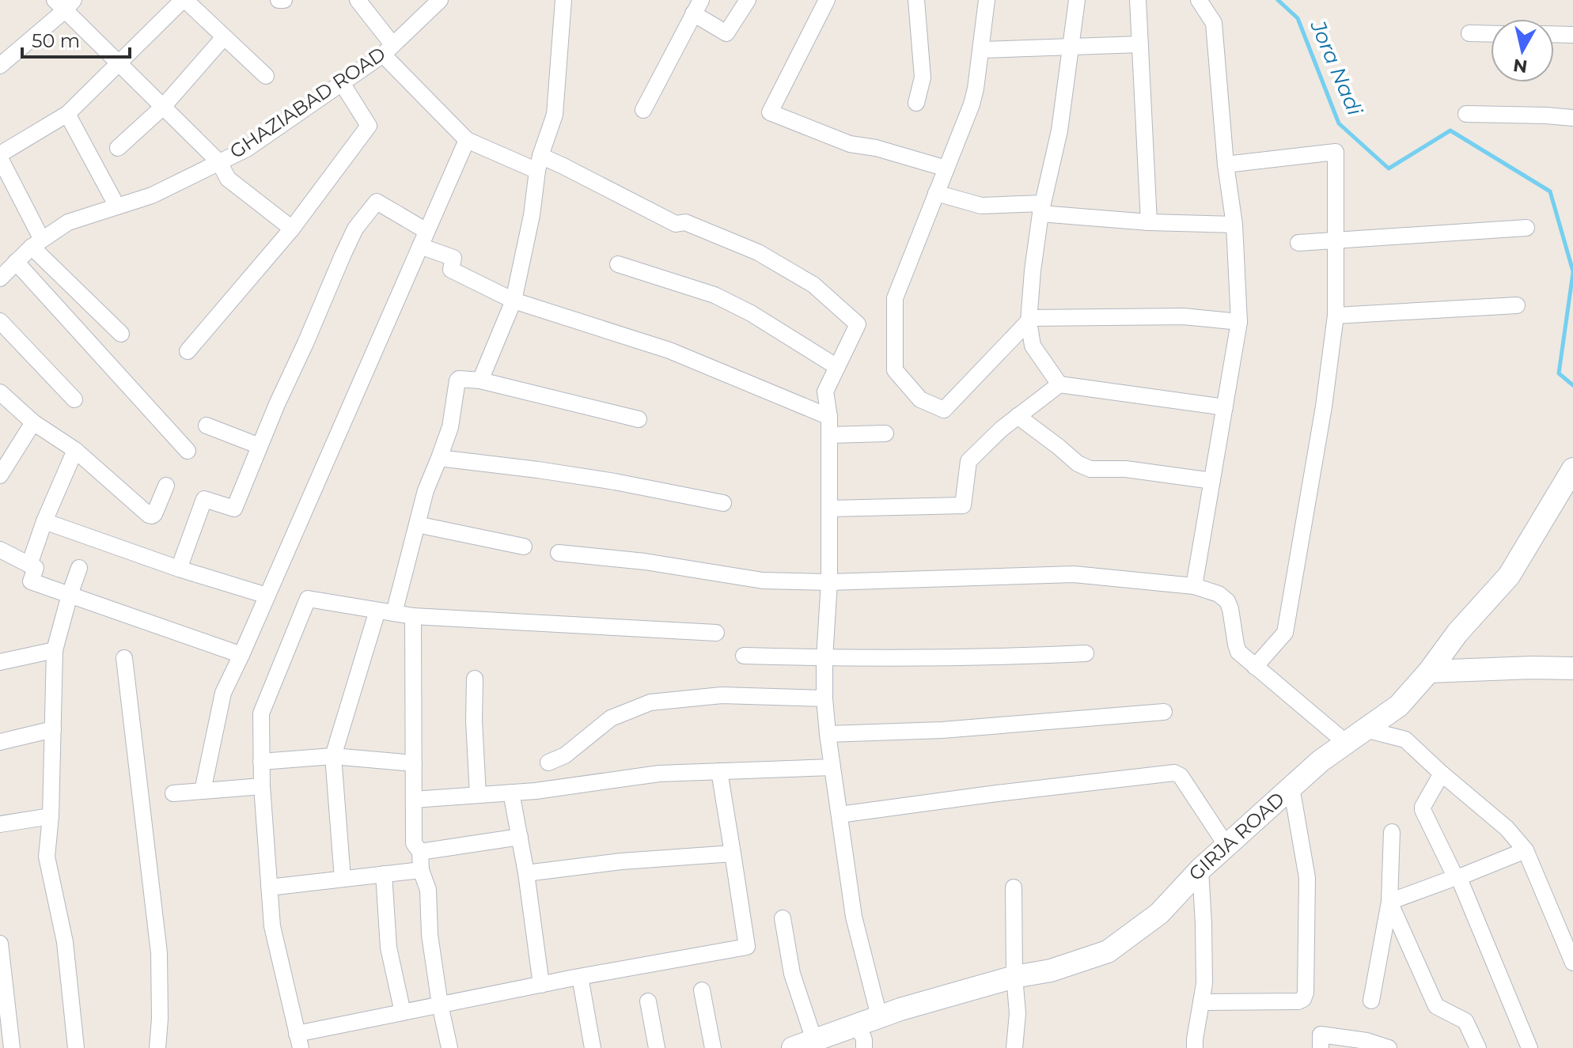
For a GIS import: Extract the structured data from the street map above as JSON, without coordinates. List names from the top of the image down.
{
  "streets": {
    "main road": ["GIRJA ROAD"],
    "street": ["GHAZIABAD ROAD"]
  },
  "water": ["Jora Nadi"],
  "scale_bar": "50 m",
  "north": "bottom"
}
